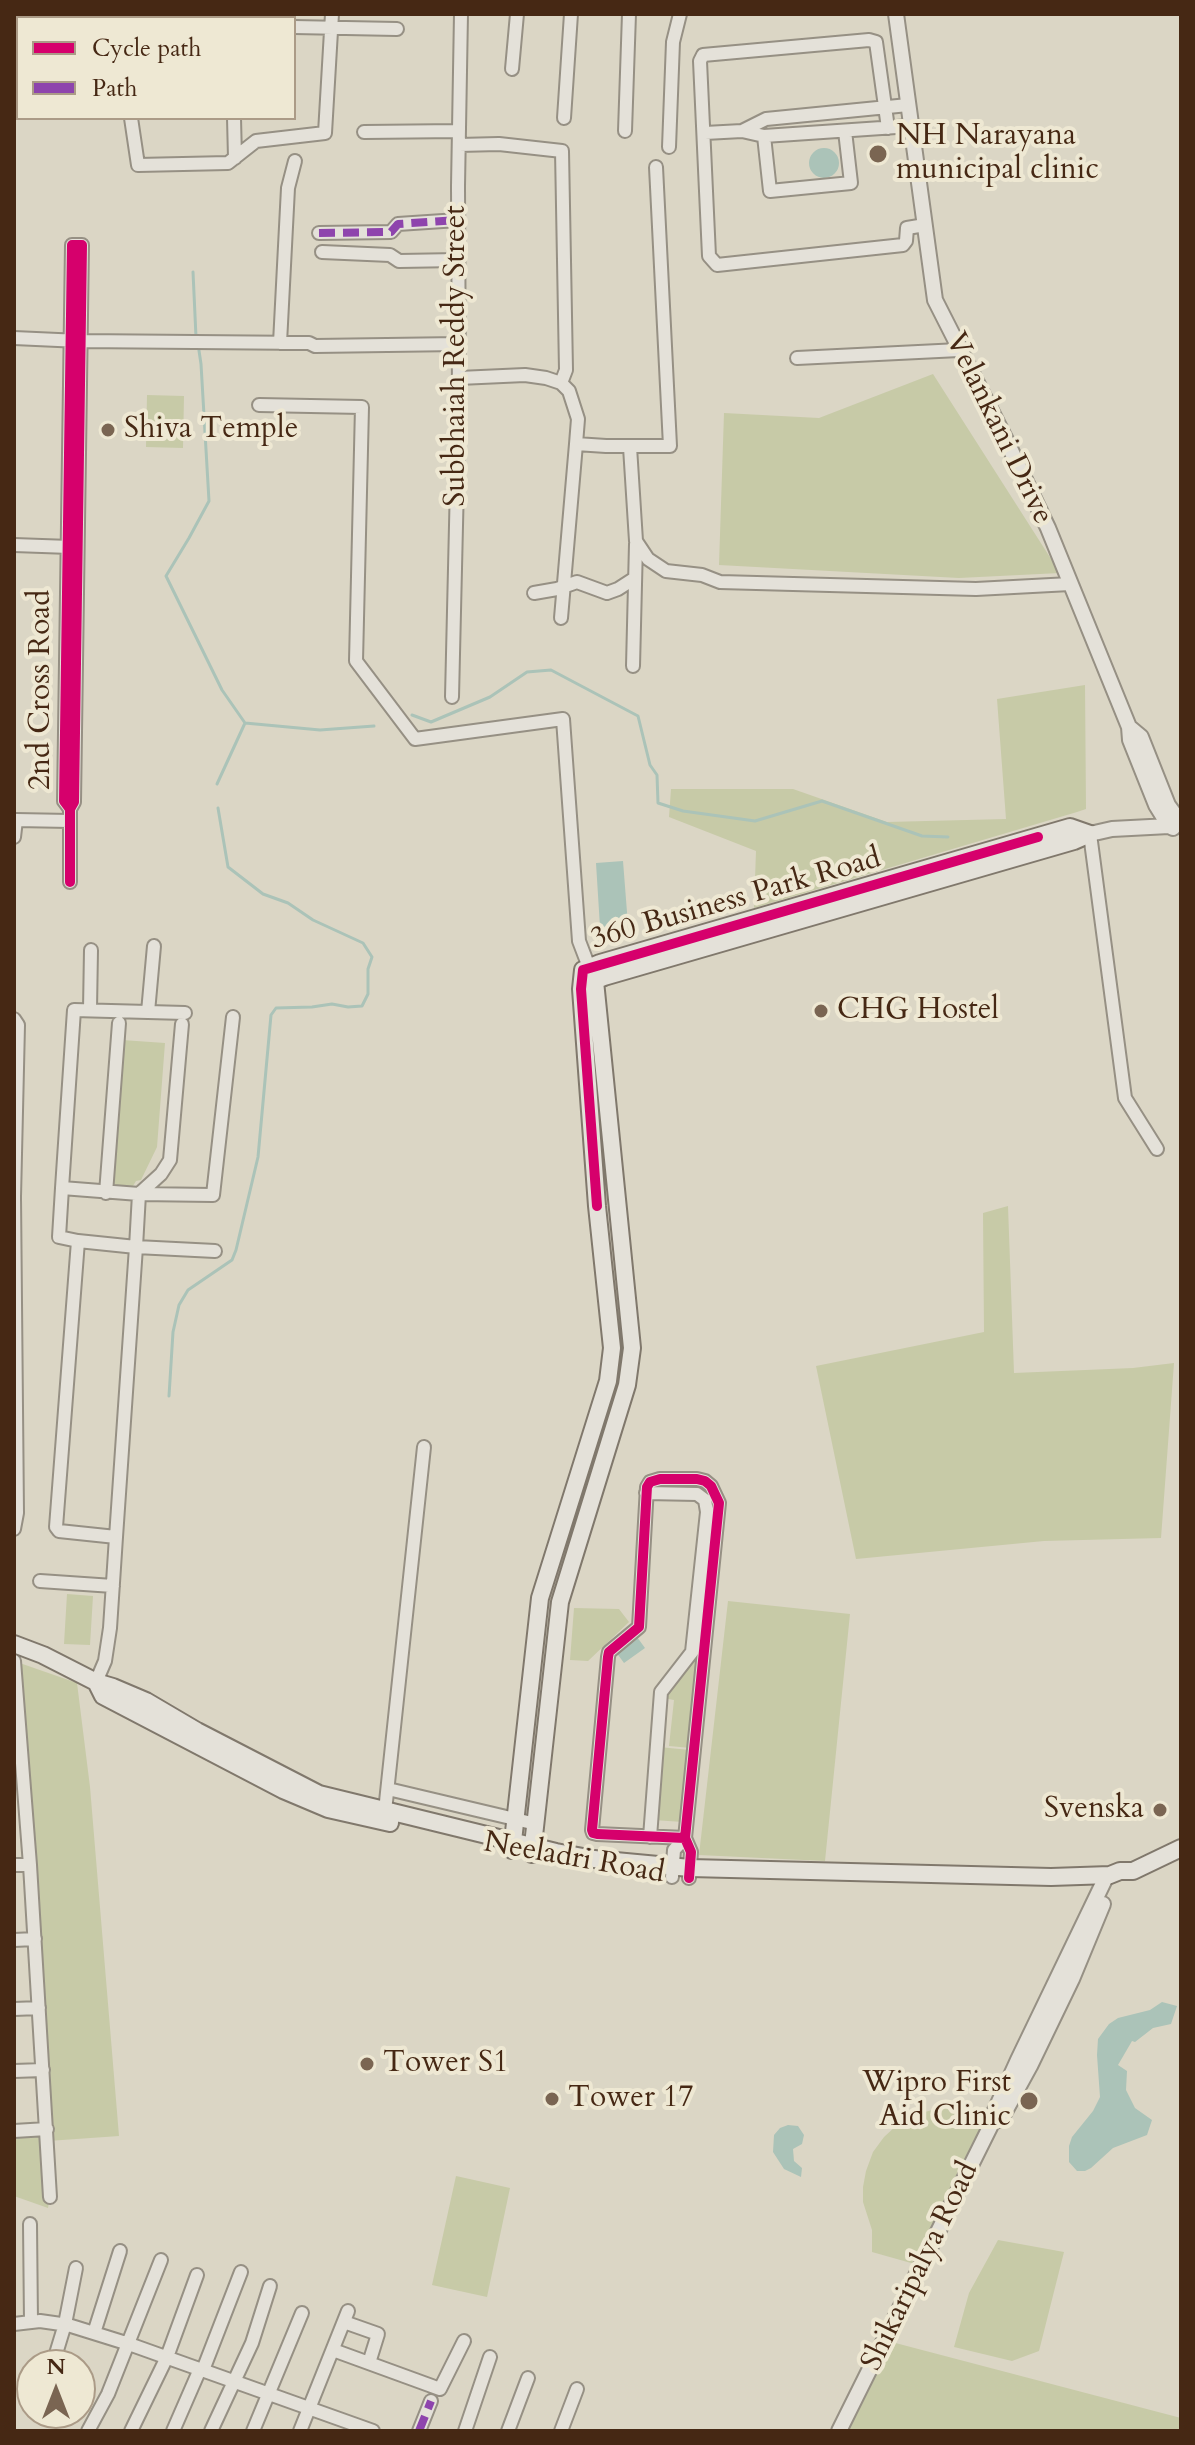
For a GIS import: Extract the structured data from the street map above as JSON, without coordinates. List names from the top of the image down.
{
  "streets": {
    "main road": ["360 Business Park Road", "Neeladri Road"],
    "street": [
      "Subbhaiah Reddy Street",
      "Velankani Drive",
      "2nd Cross Road",
      "Shikaripalya Road"
    ]
  },
  "crossings": [
    ["360 Business Park Road", "Neeladri Road"],
    ["Neeladri Road", "Shikaripalya Road"]
  ],
  "places": [
    "NH Narayana municipal clinic",
    "Shiva Temple",
    "CHG Hostel",
    "Svenska",
    "Tower S1",
    "Tower 17",
    "Wipro First Aid Clinic"
  ],
  "legend": ["Cycle path", "Path"],
  "north": "top"
}
